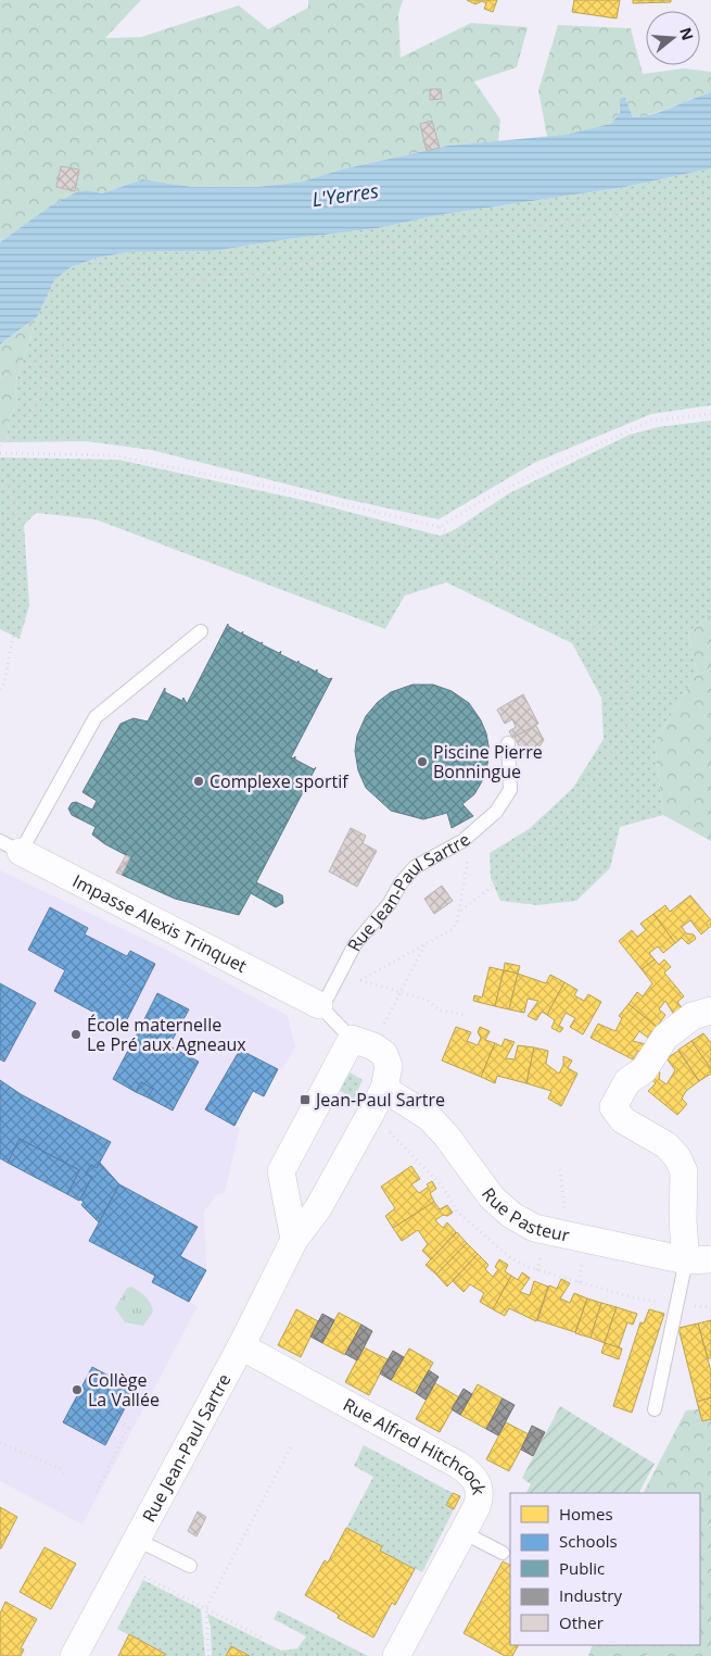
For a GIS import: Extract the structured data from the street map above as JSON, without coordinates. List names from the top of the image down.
{
  "streets": {
    "street": [
      "Rue Jean-Paul Sartre",
      "Impasse Alexis Trinquet",
      "Rue Pasteur",
      "Rue Alfred Hitchcock"
    ]
  },
  "crossings": [
    ["Rue Jean-Paul Sartre", "Impasse Alexis Trinquet"],
    ["Rue Jean-Paul Sartre", "Rue Pasteur"],
    ["Rue Jean-Paul Sartre", "Rue Alfred Hitchcock"]
  ],
  "water": ["L'Yerres"],
  "places": {
    "other": [
      "Piscine Pierre Bonningue",
      "Complexe sportif",
      "École maternelle Le Pré aux Agneaux",
      "Collège La Vallée"
    ],
    "transit": ["Jean-Paul Sartre"]
  },
  "legend": [
    "Homes",
    "Schools",
    "Public",
    "Industry",
    "Other"
  ],
  "north": "right"
}
